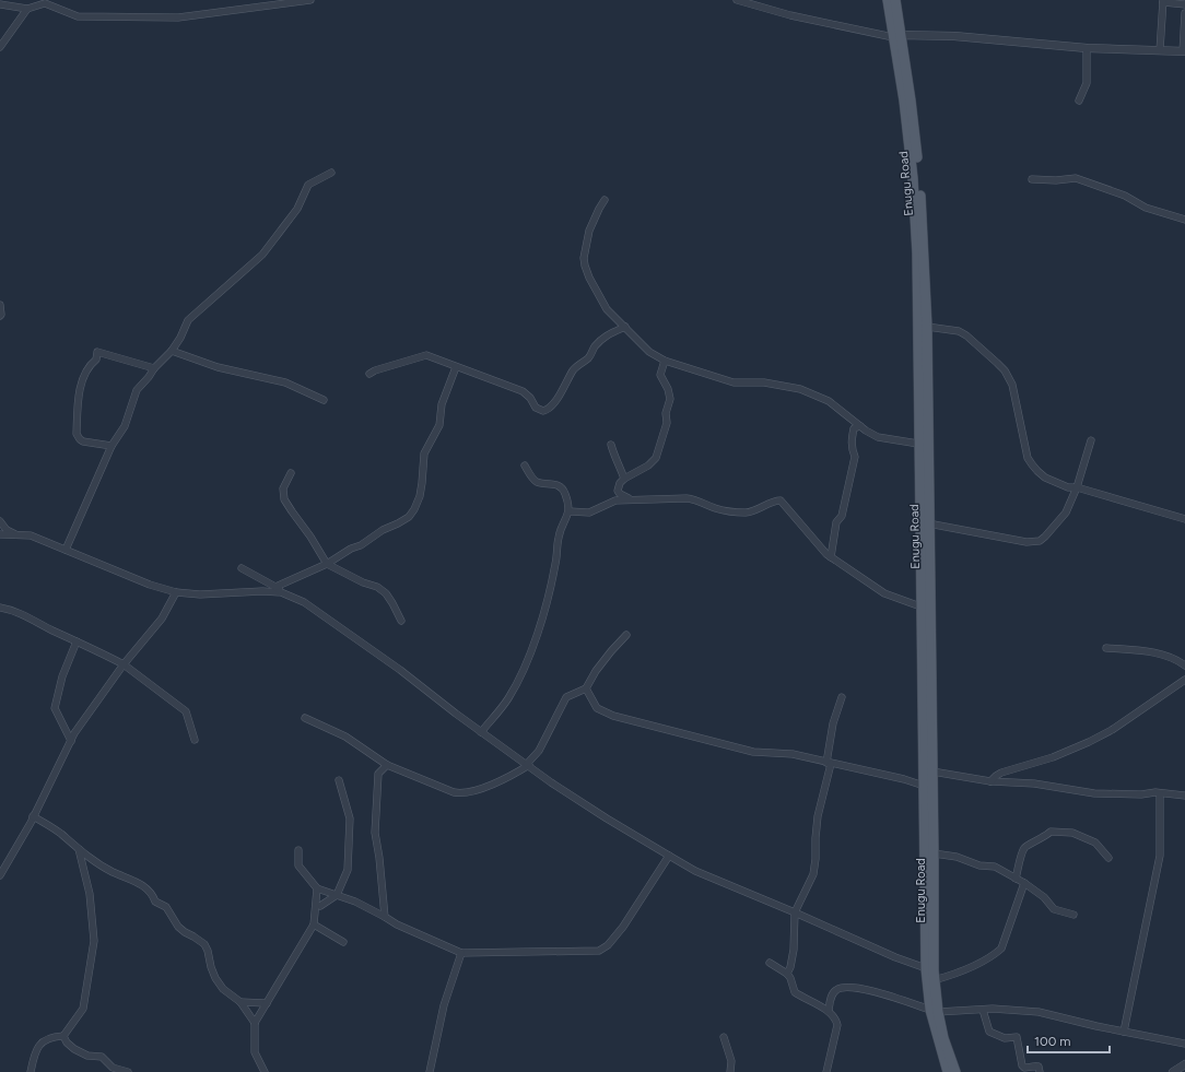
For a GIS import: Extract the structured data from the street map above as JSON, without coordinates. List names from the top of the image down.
{
  "streets": {
    "main road": ["Enugu Road"]
  },
  "scale_bar": "100 m"
}
